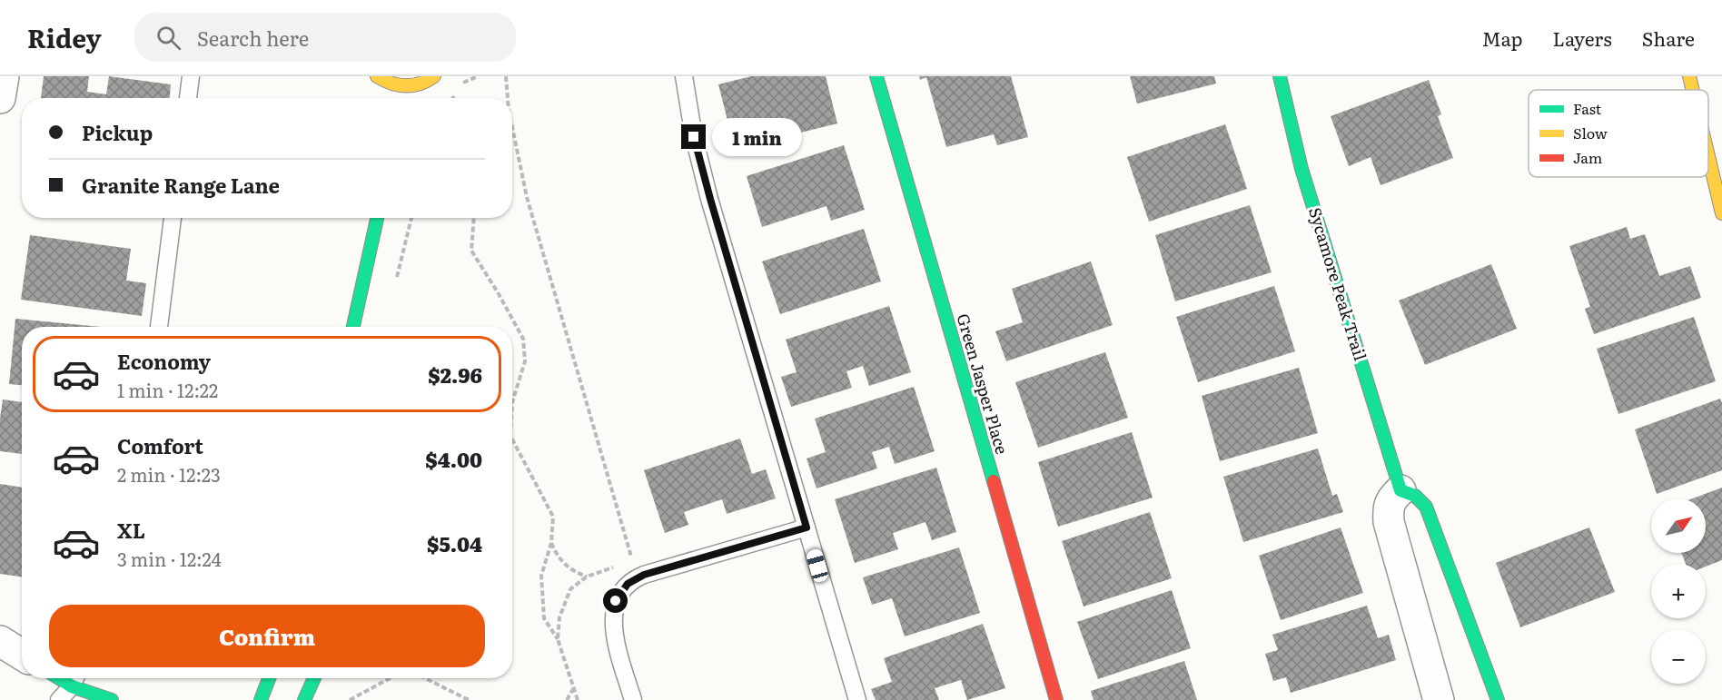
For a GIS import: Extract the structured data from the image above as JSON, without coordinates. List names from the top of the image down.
{
  "streets": {
    "street": ["Sycamore Peak Trail", "Green Jasper Place"]
  },
  "legend": ["Fast", "Slow", "Jam"],
  "north": "top right",
  "page": {
    "header": "Ridey",
    "search": "Search here",
    "nav": ["Map", "Layers", "Share"],
    "banner": ["Pickup", "Granite Range Lane"],
    "bubble": "1 min",
    "list": [
      {
        "name": "Economy",
        "note": "1 min · 12:22",
        "value": "$2.96"
      },
      {
        "name": "Comfort",
        "note": "2 min · 12:23",
        "value": "$4.00"
      },
      {
        "name": "XL",
        "note": "3 min · 12:24",
        "value": "$5.04"
      }
    ],
    "map_buttons": ["+", "−"],
    "buttons": "Confirm"
  }
}
